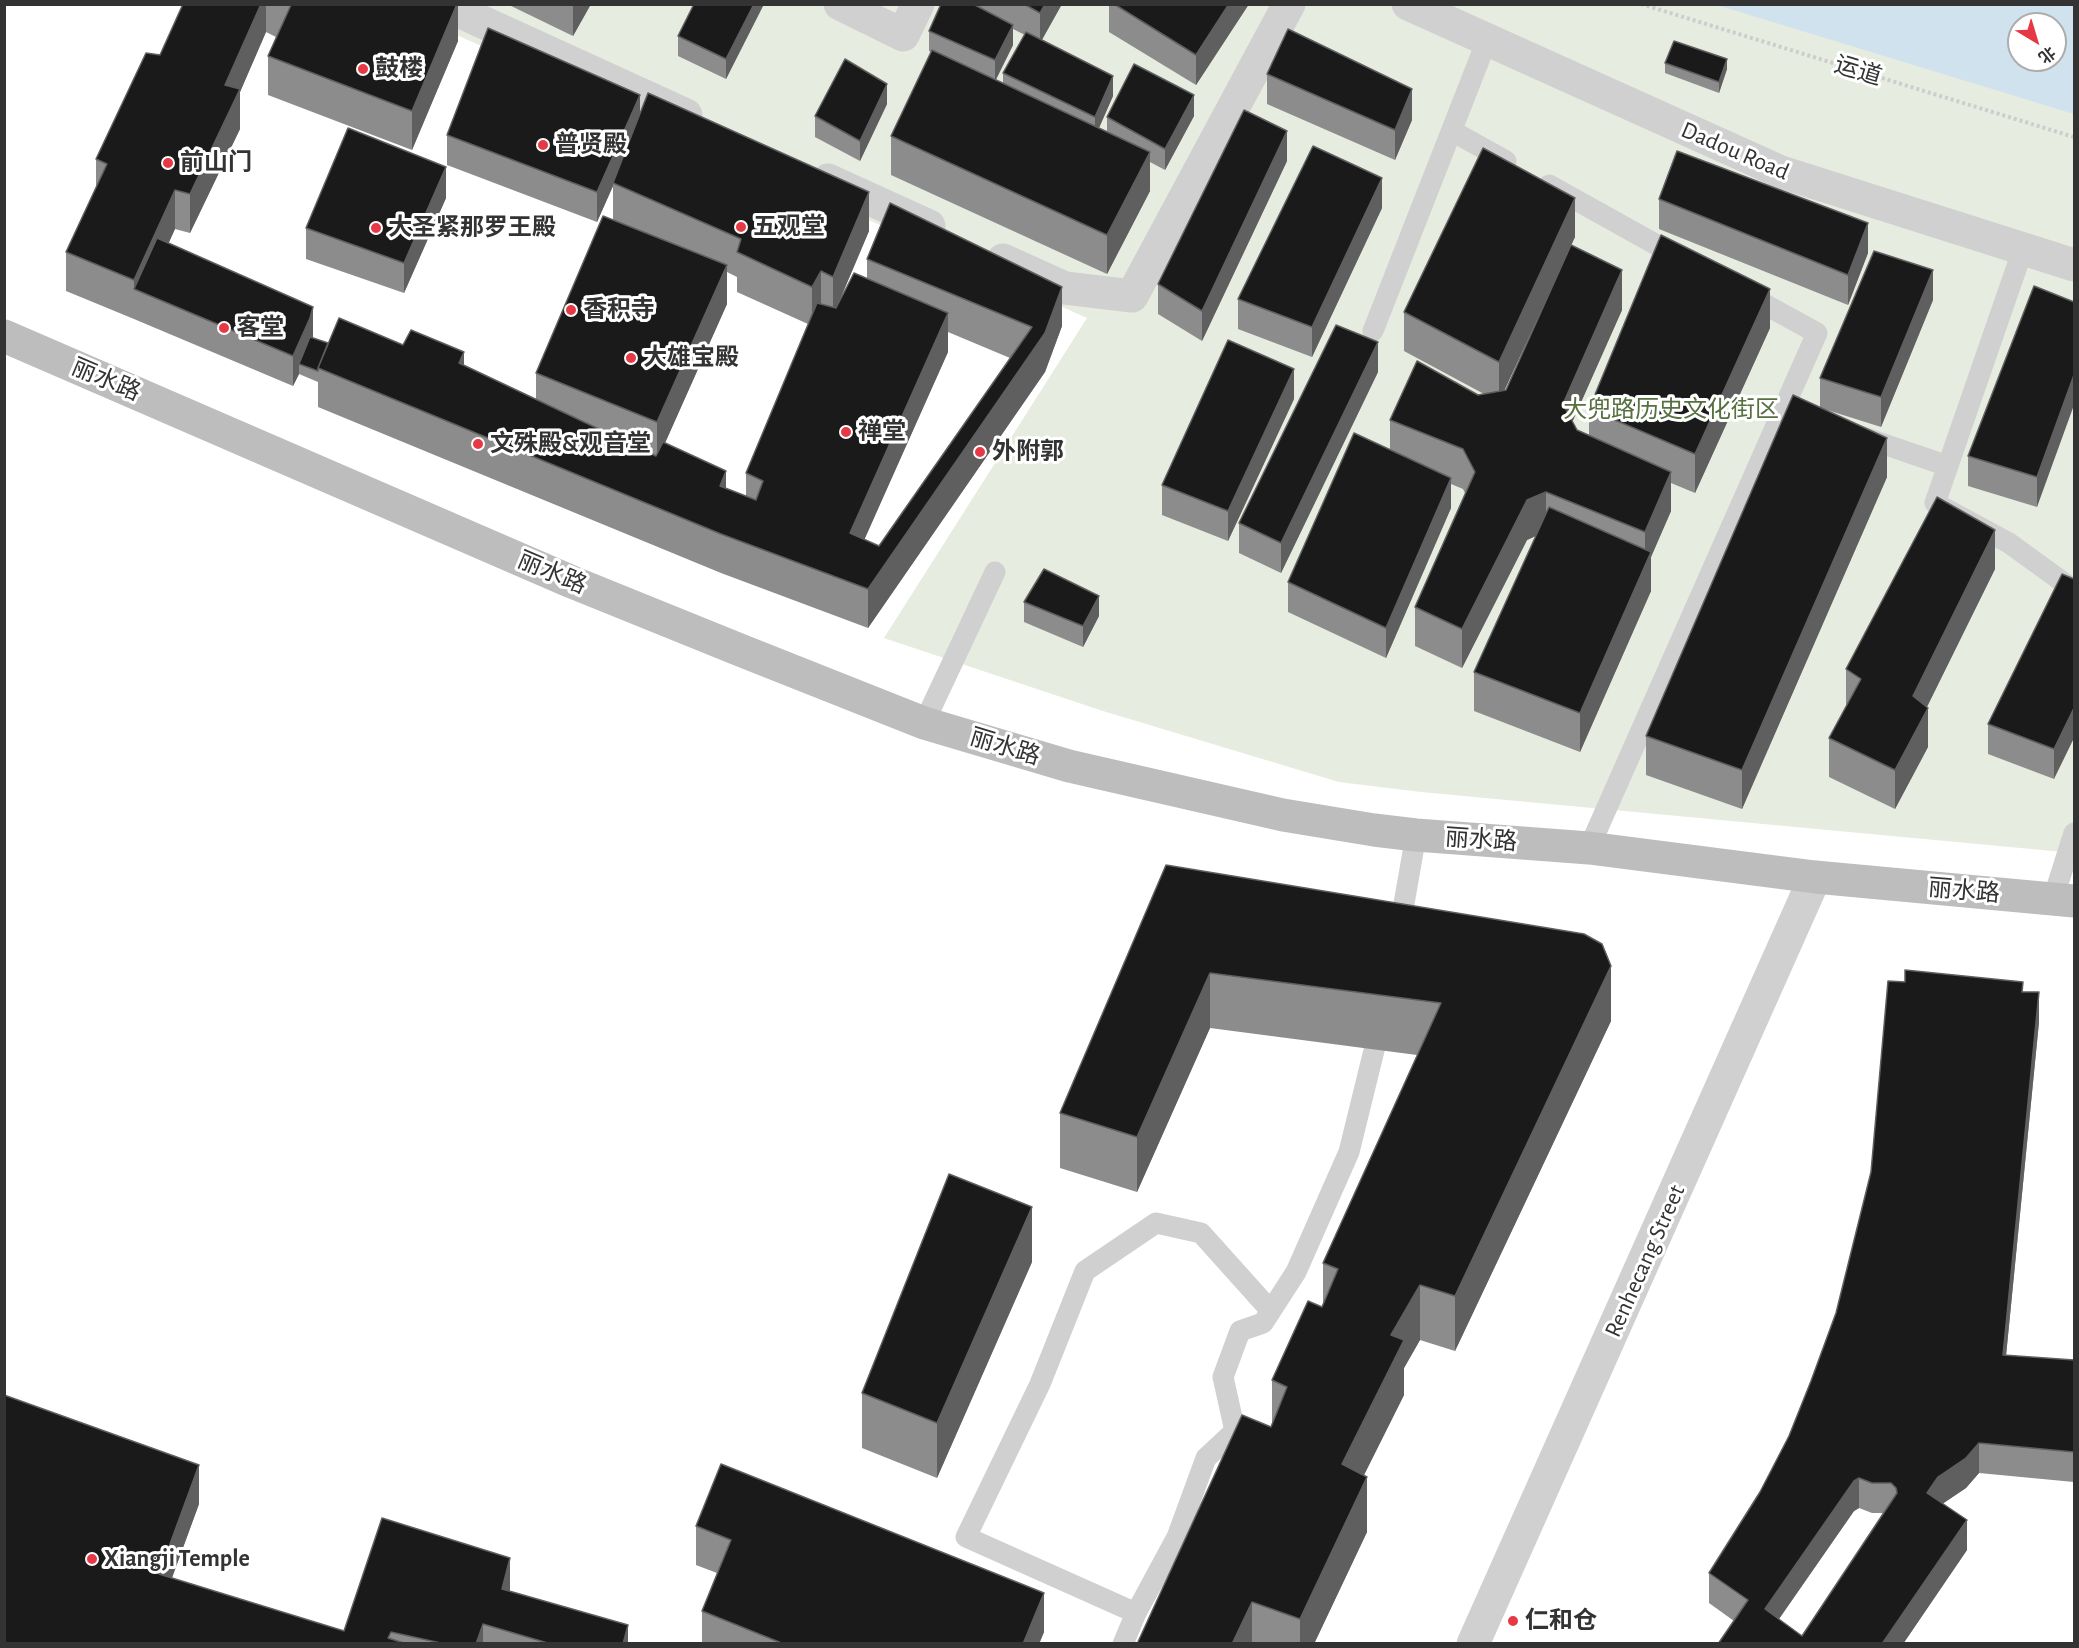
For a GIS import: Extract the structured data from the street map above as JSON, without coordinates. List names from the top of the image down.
{
  "streets": {
    "street": ["Dadou Road", "丽水路", "Renhecang Street"],
    "path": ["运道"]
  },
  "crossings": [
    ["丽水路", "Renhecang Street"]
  ],
  "parks": ["大兜路历史文化街区"],
  "places": [
    "鼓楼",
    "普贤殿",
    "前山门",
    "五观堂",
    "大圣紧那罗王殿",
    "香积寺",
    "客堂",
    "大雄宝殿",
    "禅堂",
    "文殊殿&观音堂",
    "外附郭",
    "Xiangji Temple",
    "仁和仓"
  ],
  "north": "bottom right"
}
